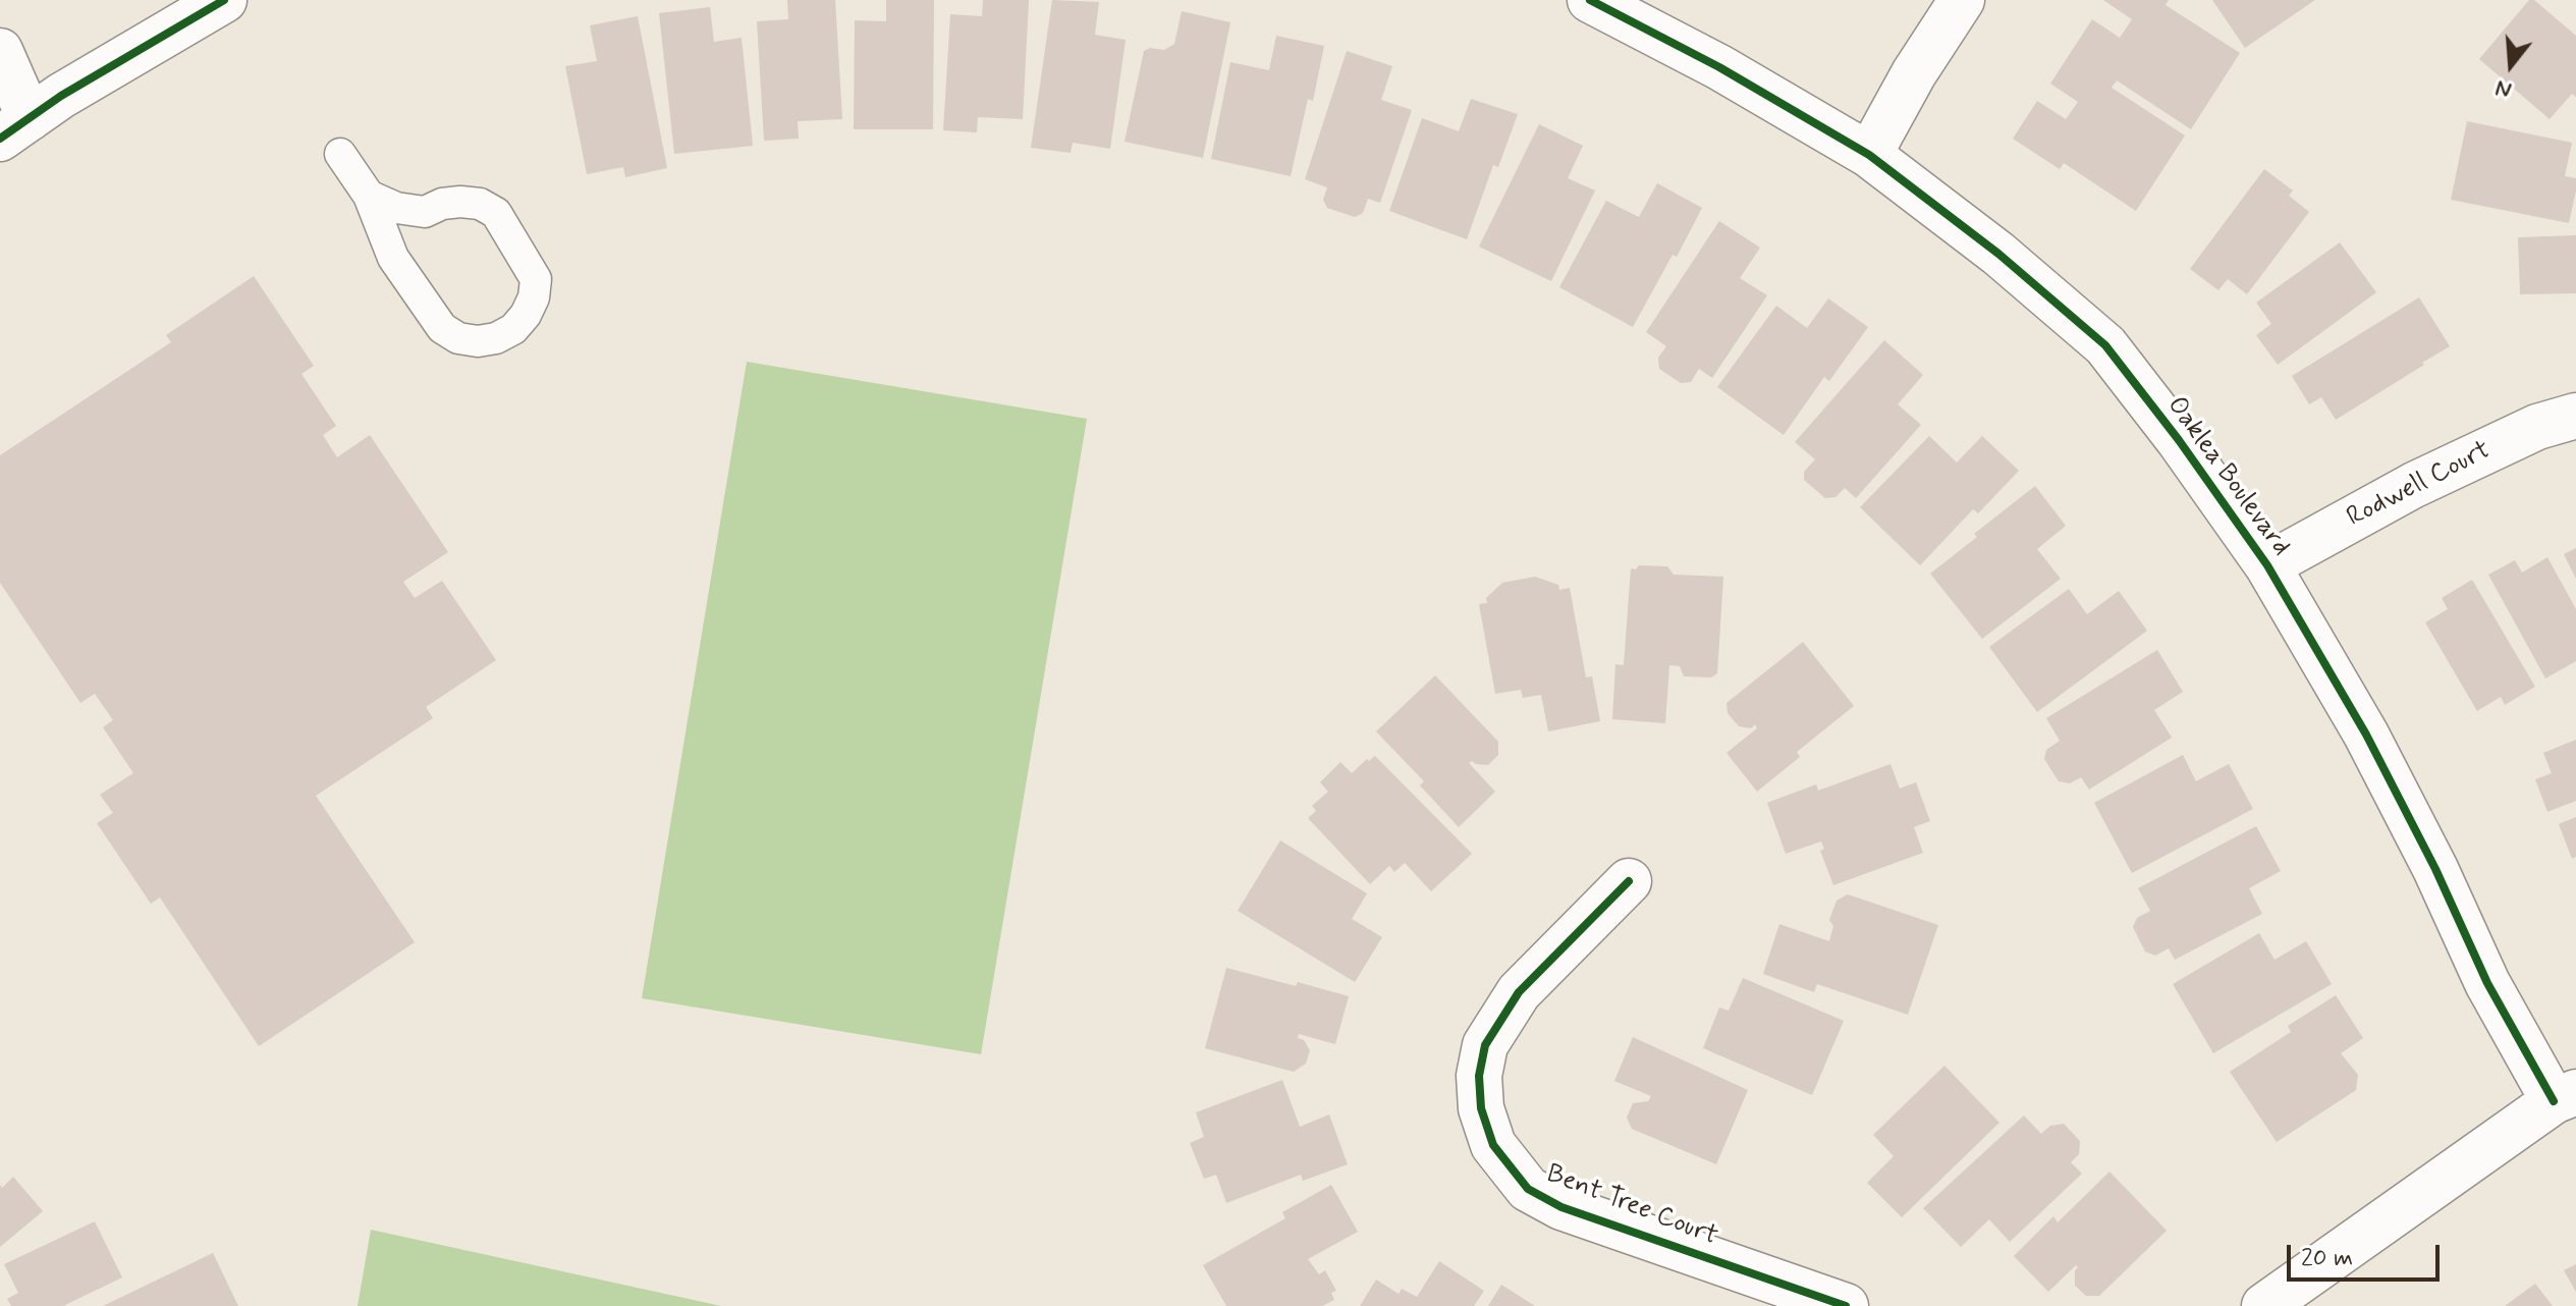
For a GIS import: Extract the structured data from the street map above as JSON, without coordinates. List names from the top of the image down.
{
  "streets": {
    "street": ["Oaklea Boulevard", "Rodwell Court", "Bent Tree Court"]
  },
  "crossings": [
    ["Oaklea Boulevard", "Rodwell Court"]
  ],
  "scale_bar": "20 m",
  "north": "bottom"
}
